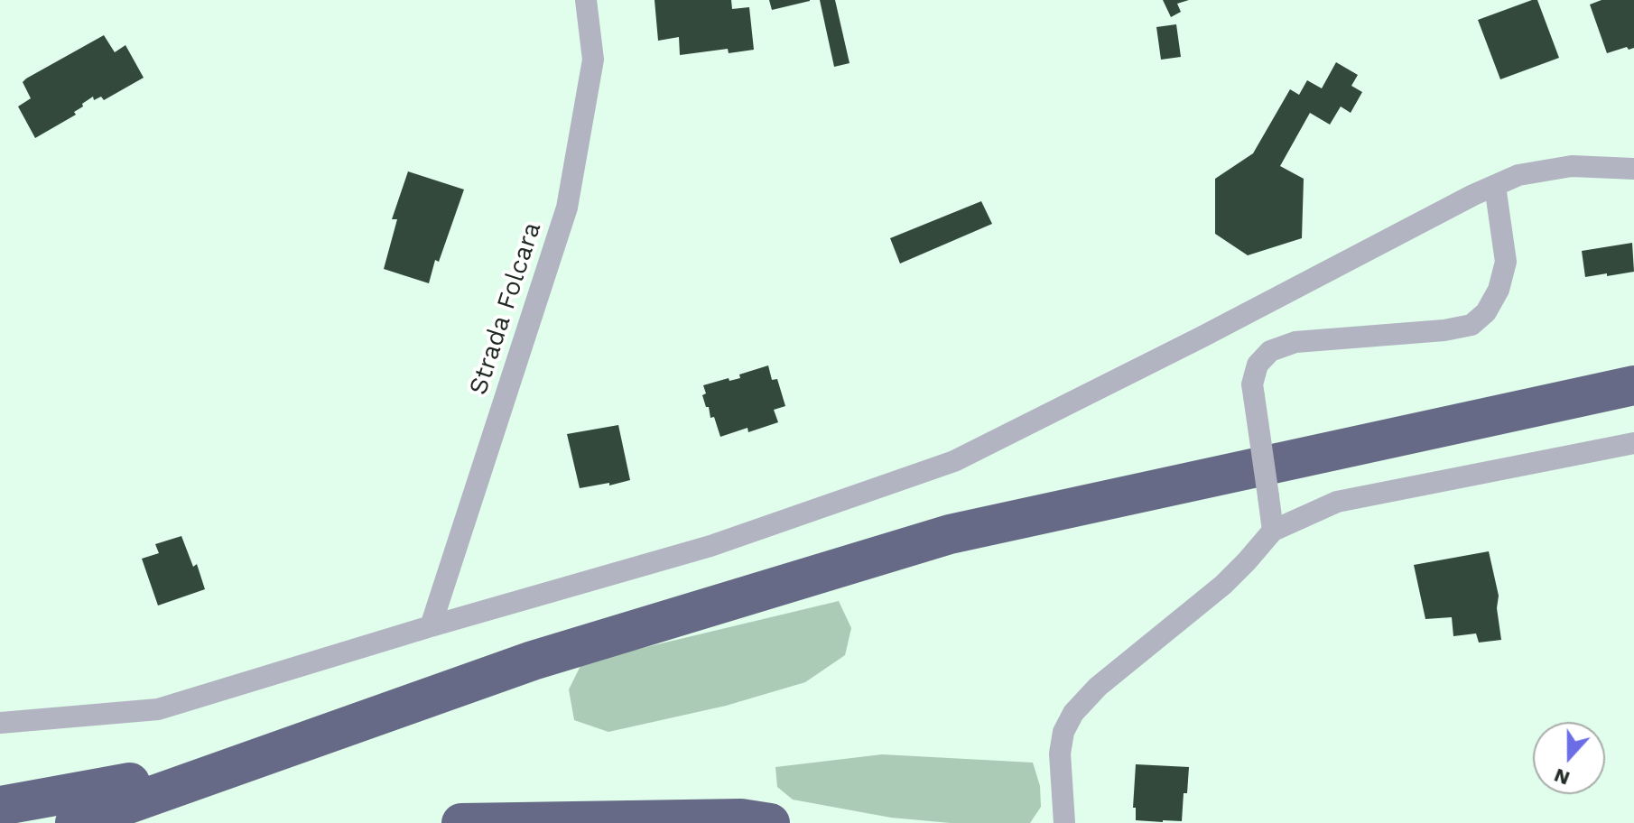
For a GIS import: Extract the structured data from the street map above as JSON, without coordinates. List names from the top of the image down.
{
  "streets": {
    "street": ["Strada Folcara"]
  },
  "north": "bottom"
}
